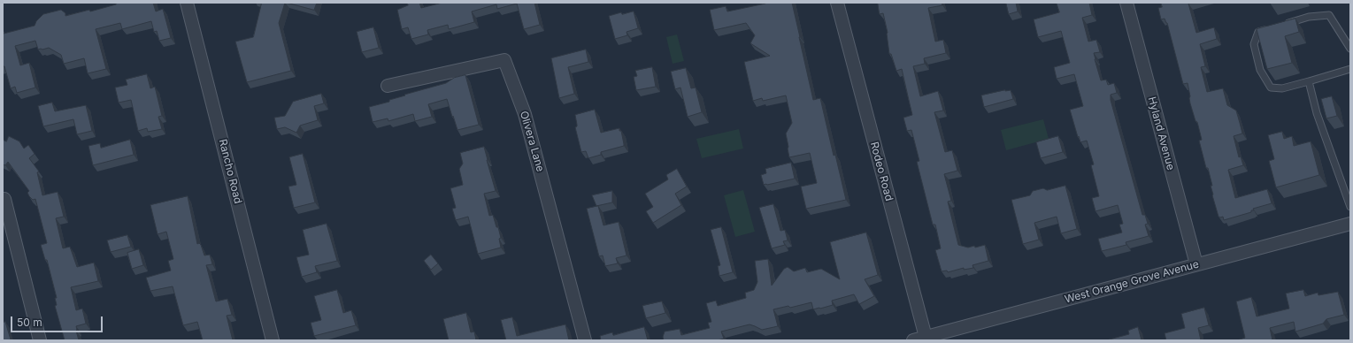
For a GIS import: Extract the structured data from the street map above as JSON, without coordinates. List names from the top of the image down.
{
  "streets": {
    "street": [
      "Hyland Avenue",
      "Olivera Lane",
      "Rancho Road",
      "Rodeo Road",
      "West Orange Grove Avenue"
    ]
  },
  "crossings": [
    ["Hyland Avenue", "West Orange Grove Avenue"],
    ["Rodeo Road", "West Orange Grove Avenue"]
  ],
  "scale_bar": "50 m"
}
